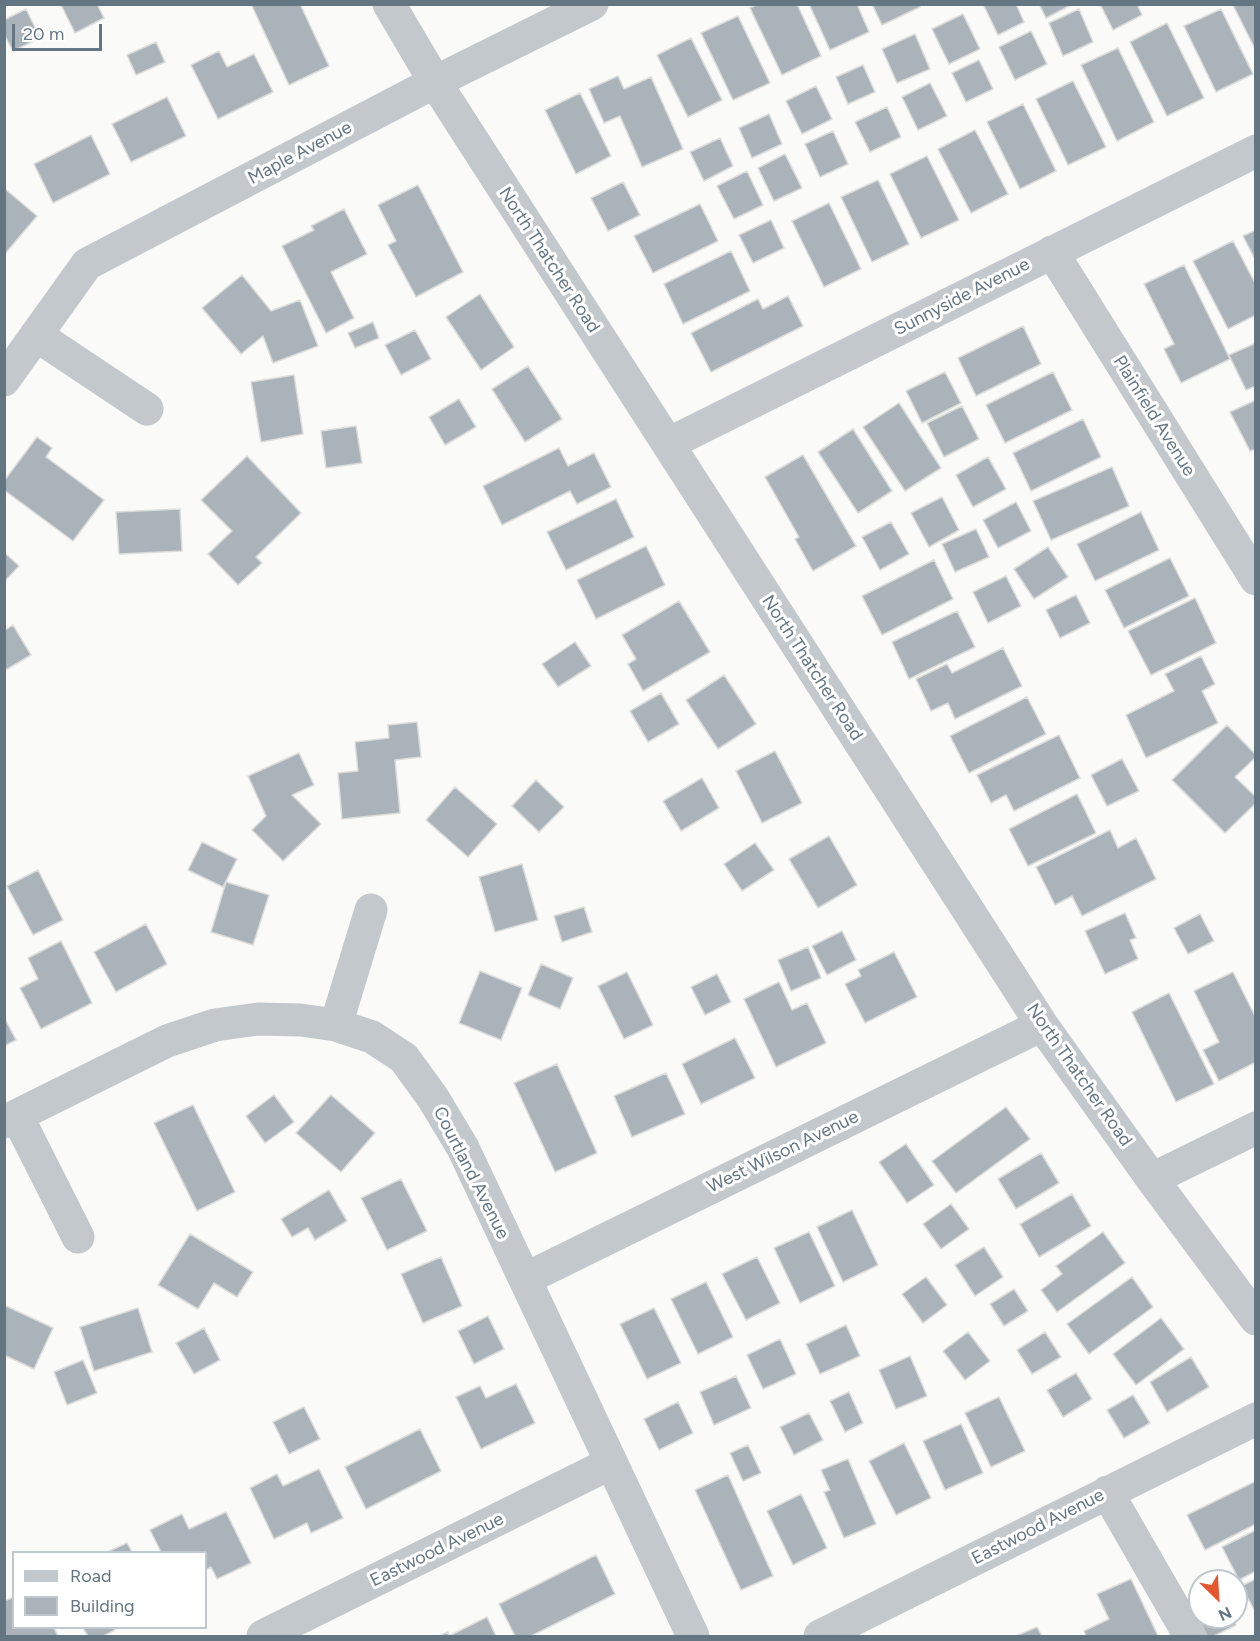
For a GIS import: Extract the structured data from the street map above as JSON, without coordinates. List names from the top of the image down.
{
  "streets": {
    "street": [
      "Maple Avenue",
      "North Thatcher Road",
      "Sunnyside Avenue",
      "Plainfield Avenue",
      "West Wilson Avenue",
      "Courtland Avenue",
      "Eastwood Avenue"
    ]
  },
  "crossings": [
    ["Maple Avenue", "North Thatcher Road"],
    ["North Thatcher Road", "Sunnyside Avenue"],
    ["North Thatcher Road", "West Wilson Avenue"],
    ["Sunnyside Avenue", "Plainfield Avenue"],
    ["West Wilson Avenue", "Courtland Avenue"],
    ["Courtland Avenue", "Eastwood Avenue"]
  ],
  "legend": ["Road", "Building"],
  "scale_bar": "20 m",
  "north": "bottom right"
}
